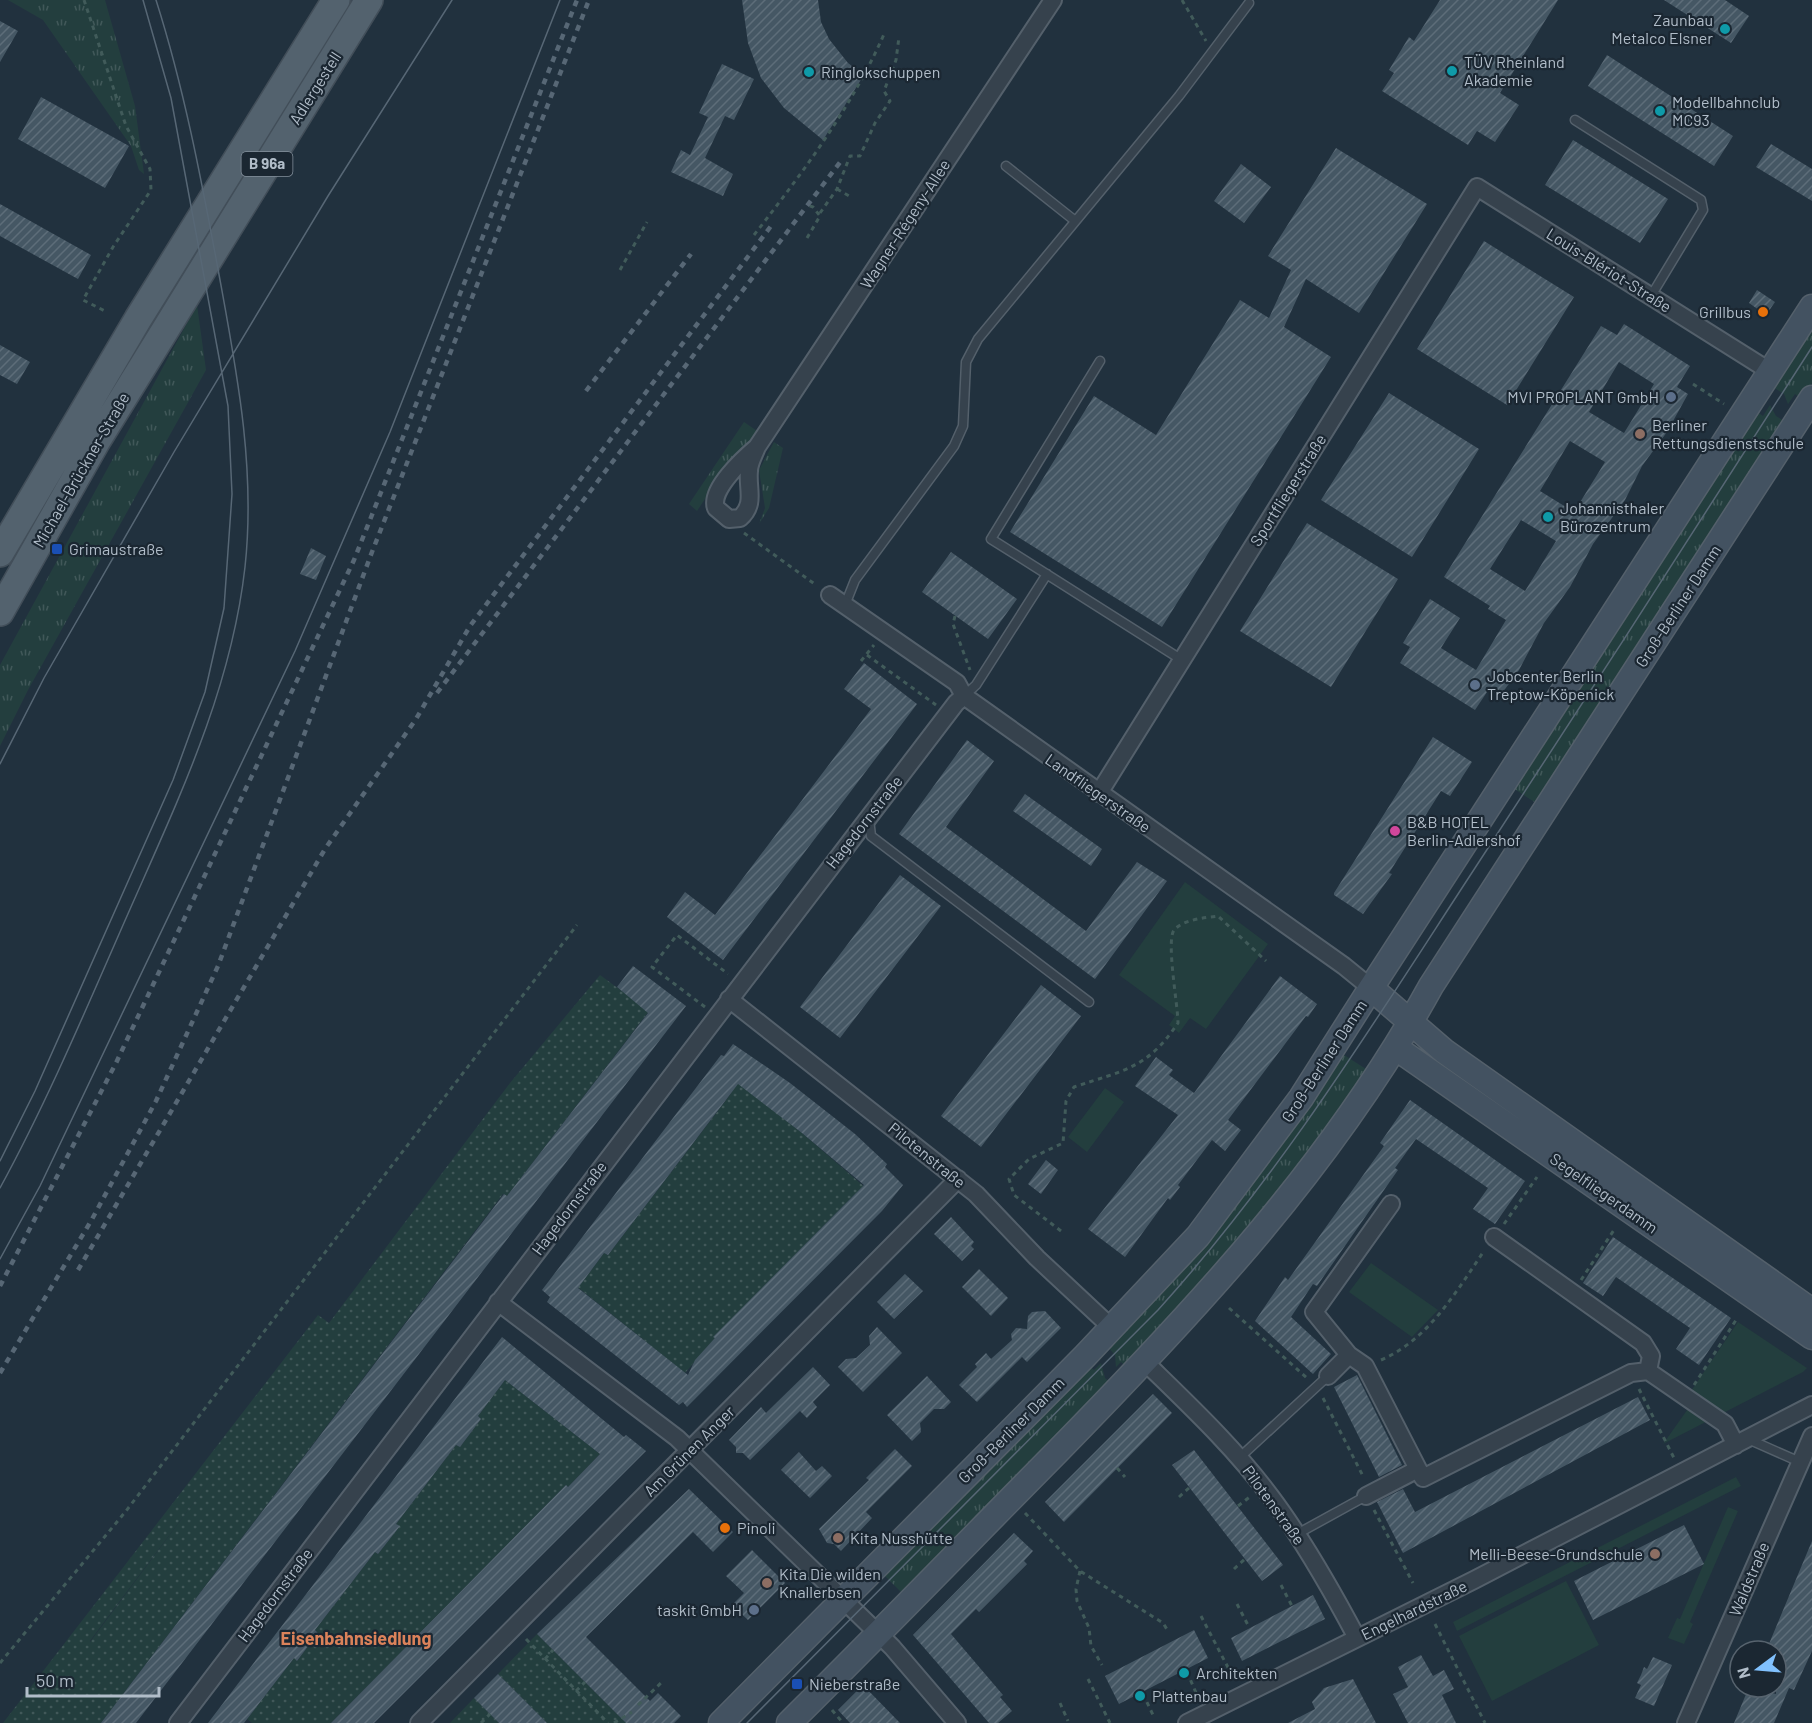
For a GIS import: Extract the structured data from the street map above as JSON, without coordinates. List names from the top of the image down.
{
  "streets": {
    "main road": [
      "Adlergestell",
      "B 96a",
      "Michael-Brückner-Straße",
      "Groß-Berliner Damm",
      "Segelfliegerdamm"
    ],
    "street": [
      "Wagner-Régeny-Allee",
      "Louis-Blériot-Straße",
      "Sportfliegerstraße",
      "Landfliegerstraße",
      "Hagedornstraße",
      "Pilotenstraße",
      "Am Grünen Anger",
      "Waldstraße",
      "Engelhardstraße"
    ]
  },
  "crossings": [
    ["Adlergestell", "Michael-Brückner-Straße"],
    ["Louis-Blériot-Straße", "Sportfliegerstraße"],
    ["Louis-Blériot-Straße", "Groß-Berliner Damm"],
    ["Sportfliegerstraße", "Landfliegerstraße"],
    ["Groß-Berliner Damm", "Landfliegerstraße"],
    ["Groß-Berliner Damm", "Pilotenstraße"],
    ["Groß-Berliner Damm", "Segelfliegerdamm"],
    ["Landfliegerstraße", "Hagedornstraße"],
    ["Landfliegerstraße", "Segelfliegerdamm"],
    ["Hagedornstraße", "Pilotenstraße"],
    ["Pilotenstraße", "Am Grünen Anger"],
    ["Pilotenstraße", "Engelhardstraße"]
  ],
  "districts": ["Eisenbahnsiedlung"],
  "places": {
    "other": [
      "Zaunbau Metalco Elsner",
      "TÜV Rheinland Akademie",
      "Ringlokschuppen",
      "Modellbahnclub MC93",
      "Grillbus",
      "MVI PROPLANT GmbH",
      "Berliner Rettungsdienstschule",
      "Johannisthaler Bürozentrum",
      "Jobcenter Berlin Treptow-Köpenick",
      "B&B HOTEL Berlin-Adlershof",
      "Pinoli",
      "Kita Nusshütte",
      "Melli-Beese-Grundschule",
      "Kita Die wilden Knallerbsen",
      "taskit GmbH",
      "Architekten",
      "Plattenbau"
    ],
    "transit": ["Grimaustraße", "Nieberstraße"]
  },
  "scale_bar": "50 m",
  "north": "left"
}
